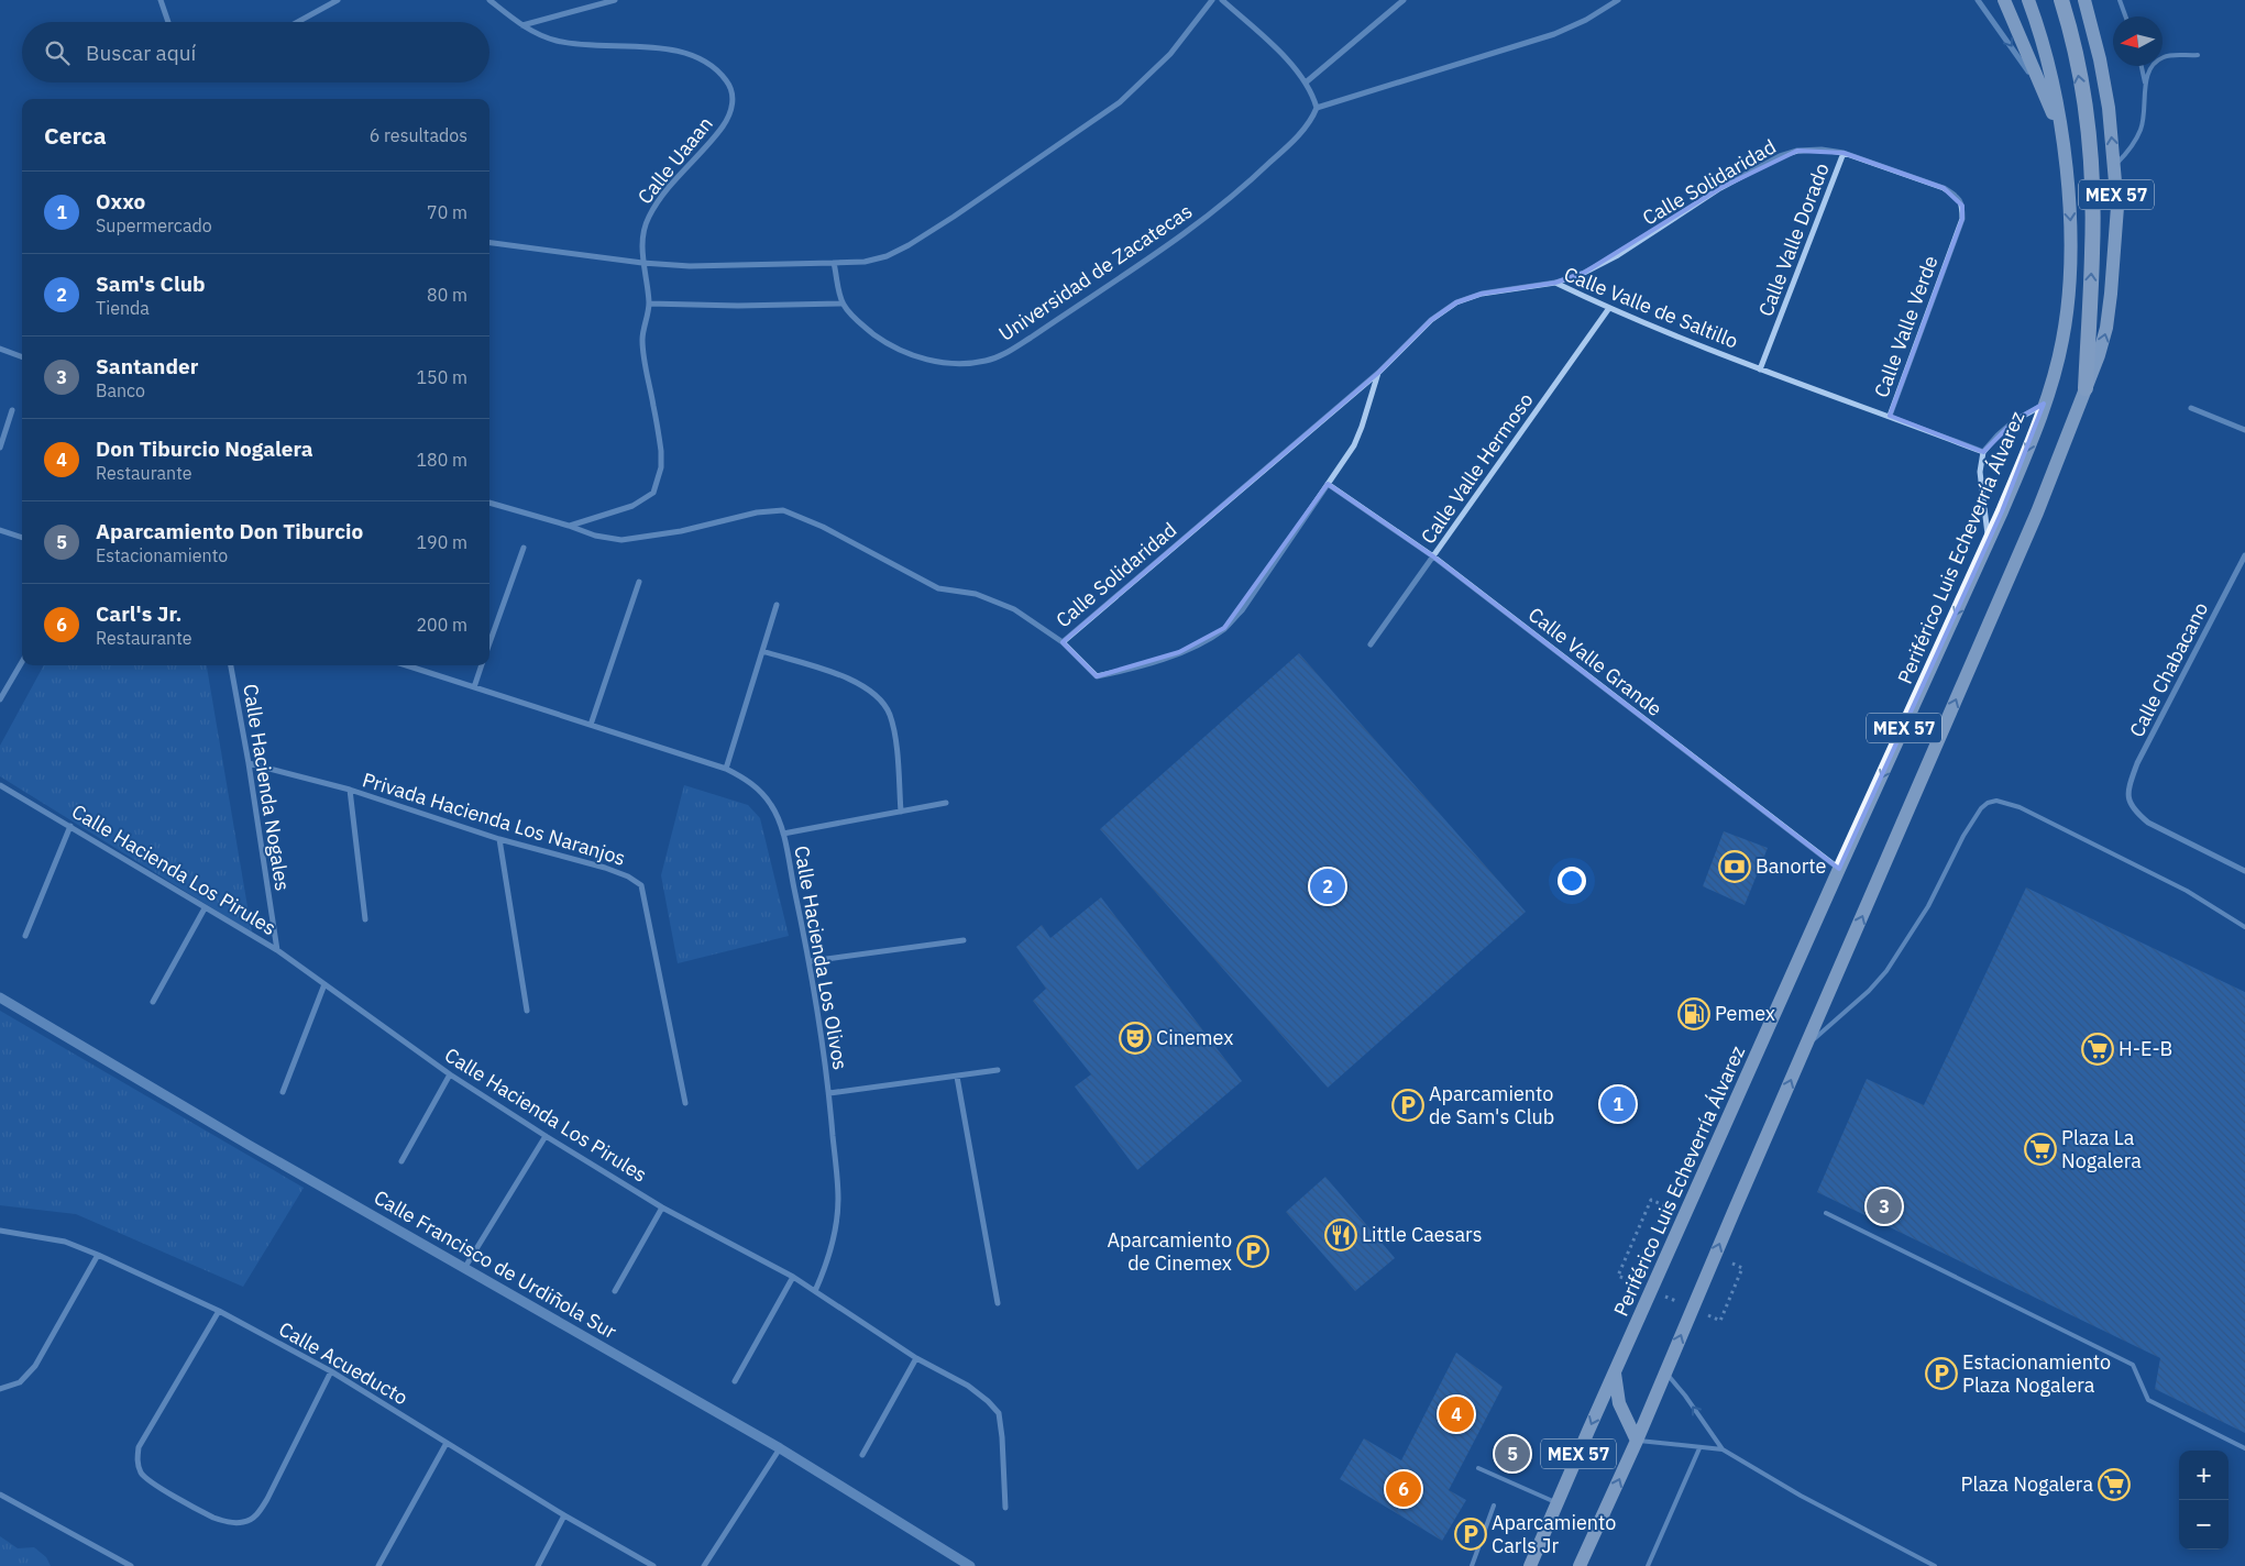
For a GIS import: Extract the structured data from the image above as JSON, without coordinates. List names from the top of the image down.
{
  "streets": {
    "main road": ["MEX 57", "Periférico Luis Echeverría Álvarez"],
    "street": [
      "Calle Uaaan",
      "Calle Solidaridad",
      "Calle Valle Dorado",
      "Universidad de Zacatecas",
      "Calle Valle de Saltillo",
      "Calle Valle Verde",
      "Calle Valle Hermoso",
      "Calle Valle Grande",
      "Calle Chabacano",
      "Calle Hacienda Nogales",
      "Privada Hacienda Los Naranjos",
      "Calle Hacienda Los Pirules",
      "Calle Hacienda Los Olivos",
      "Calle Francisco de Urdiñola Sur",
      "Calle Acueducto"
    ]
  },
  "crossings": [
    ["Calle Uaaan", "Calle Solidaridad"],
    ["Calle Solidaridad", "Calle Valle Dorado"],
    ["Calle Solidaridad", "Calle Valle de Saltillo"],
    ["Calle Solidaridad", "Calle Valle Verde"],
    ["Calle Valle Dorado", "Calle Valle de Saltillo"],
    ["Calle Valle de Saltillo", "Calle Valle Verde"],
    ["Calle Valle de Saltillo", "Calle Valle Hermoso"],
    ["Calle Valle de Saltillo", "Calle Valle Grande"],
    ["Calle Valle Hermoso", "Calle Valle Grande"],
    ["Periférico Luis Echeverría Álvarez", "Calle Valle Grande"],
    ["Calle Hacienda Nogales", "Privada Hacienda Los Naranjos"],
    ["Calle Hacienda Nogales", "Calle Hacienda Los Pirules"],
    ["Calle Hacienda Los Pirules", "Calle Hacienda Los Olivos"]
  ],
  "places": {
    "bank": ["Banorte"],
    "fuel station": ["Pemex"],
    "theatre": ["Cinemex"],
    "supermarket": ["H-E-B", "Plaza La Nogalera", "Plaza Nogalera"],
    "parking": [
      "Aparcamiento de Sam's Club",
      "Aparcamiento de Cinemex",
      "Estacionamiento Plaza Nogalera",
      "Aparcamiento Carls Jr"
    ],
    "restaurant": ["Little Caesars"]
  },
  "north": "left",
  "page": {
    "search": "Buscar aquí",
    "heading": ["Cerca", "6 resultados"],
    "list": [
      {
        "mark": "1",
        "name": "Oxxo",
        "note": "Supermercado",
        "value": "70 m"
      },
      {
        "mark": "2",
        "name": "Sam's Club",
        "note": "Tienda",
        "value": "80 m"
      },
      {
        "mark": "3",
        "name": "Santander",
        "note": "Banco",
        "value": "150 m"
      },
      {
        "mark": "4",
        "name": "Don Tiburcio Nogalera",
        "note": "Restaurante",
        "value": "180 m"
      },
      {
        "mark": "5",
        "name": "Aparcamiento Don Tiburcio",
        "note": "Estacionamiento",
        "value": "190 m"
      },
      {
        "mark": "6",
        "name": "Carl's Jr.",
        "note": "Restaurante",
        "value": "200 m"
      }
    ],
    "pins": [
      "2",
      "1",
      "3",
      "4",
      "5",
      "6"
    ],
    "map_buttons": ["+", "−"]
  }
}
